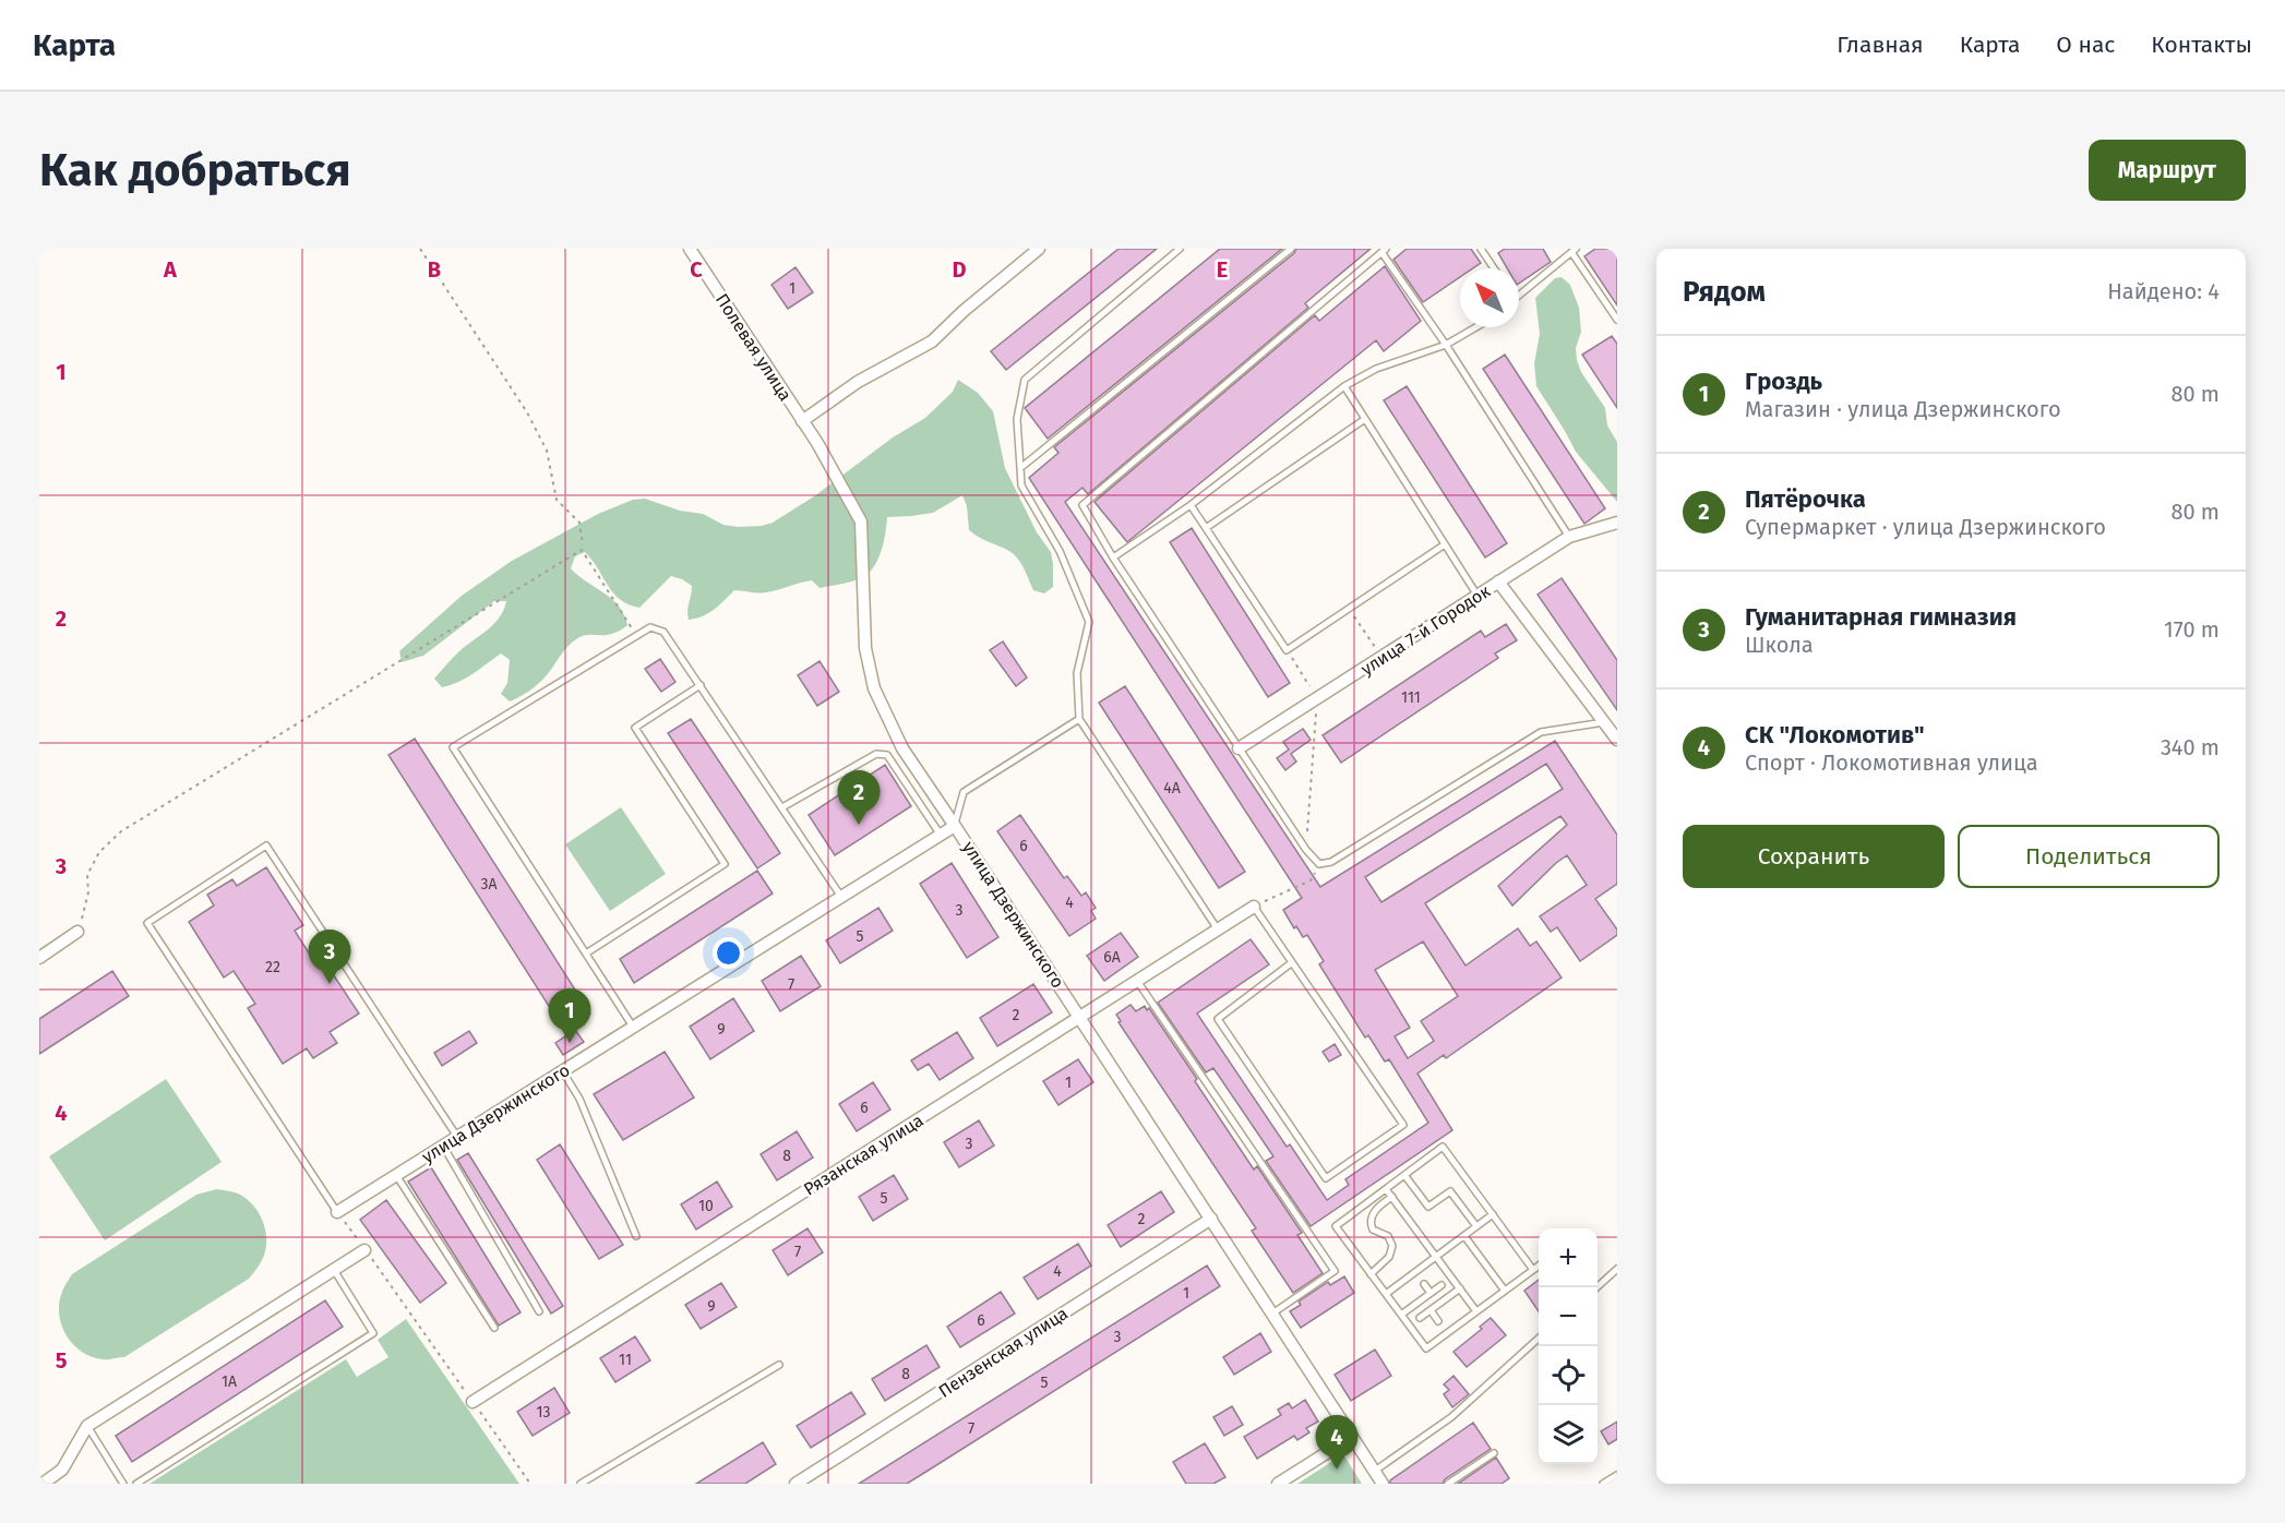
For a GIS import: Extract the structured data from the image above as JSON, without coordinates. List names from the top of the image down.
{
  "streets": {
    "street": [
      "Полевая улица",
      "улица 7-й Городок",
      "улица Дзержинского",
      "Рязанская улица",
      "Пензенская улица"
    ]
  },
  "crossings": [
    ["Полевая улица", "улица Дзержинского"],
    ["улица Дзержинского", "Рязанская улица"],
    ["улица Дзержинского", "Пензенская улица"]
  ],
  "house_numbers": [
    "1",
    "111",
    "4А",
    "6",
    "3А",
    "4",
    "3",
    "5",
    "6А",
    "22",
    "7",
    "2",
    "9",
    "1",
    "6",
    "3",
    "8",
    "5",
    "10",
    "2",
    "7",
    "4",
    "1",
    "9",
    "6",
    "3",
    "11",
    "8",
    "1А",
    "5",
    "13",
    "7"
  ],
  "north": "top left",
  "page": {
    "header": "Карта",
    "nav": [
      "Главная",
      "Карта",
      "О нас",
      "Контакты"
    ],
    "buttons": [
      "Маршрут",
      ["Сохранить", "Поделиться"]
    ],
    "title": "Как добраться",
    "heading": ["Рядом", "Найдено: 4"],
    "list": [
      {
        "mark": "1",
        "name": "Гроздь",
        "note": "Магазин · улица Дзержинского",
        "value": "80 m"
      },
      {
        "mark": "2",
        "name": "Пятёрочка",
        "note": "Супермаркет · улица Дзержинского",
        "value": "80 m"
      },
      {
        "mark": "3",
        "name": "Гуманитарная гимназия",
        "note": "Школа",
        "value": "170 m"
      },
      {
        "mark": "4",
        "name": "СК \"Локомотив\"",
        "note": "Спорт · Локомотивная улица",
        "value": "340 m"
      }
    ],
    "pins": [
      "2",
      "3",
      "1",
      "4"
    ],
    "map_buttons": ["+", "−"]
  },
  "grid": {
    "columns": [
      "A",
      "B",
      "C",
      "D",
      "E"
    ],
    "rows": [
      "1",
      "2",
      "3",
      "4",
      "5"
    ]
  }
}
